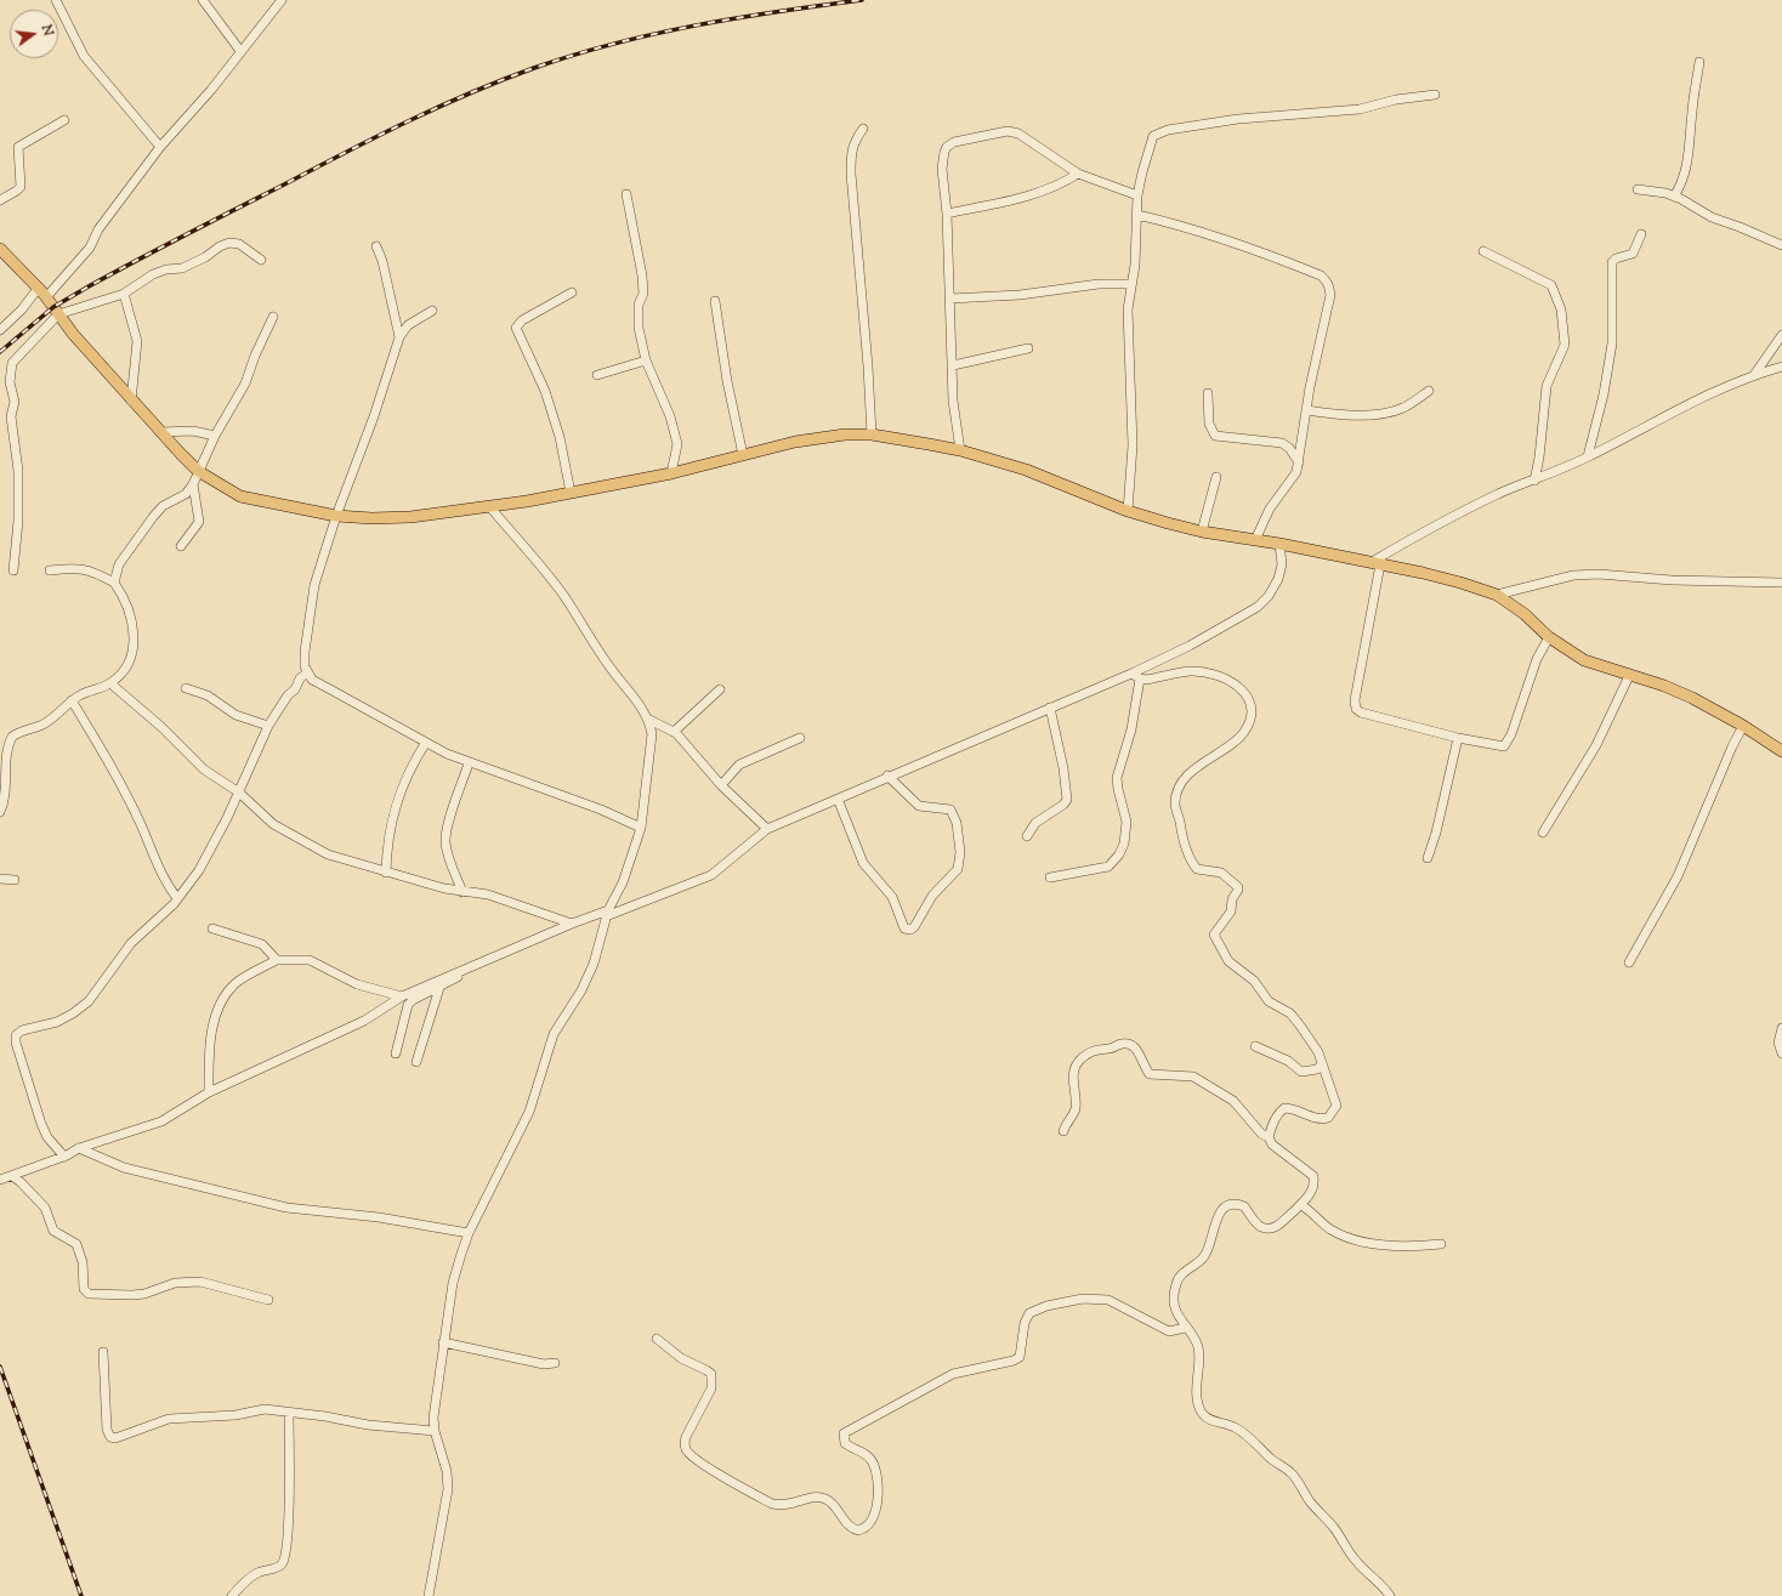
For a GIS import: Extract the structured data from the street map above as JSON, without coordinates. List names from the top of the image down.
{
  "north": "right"
}
